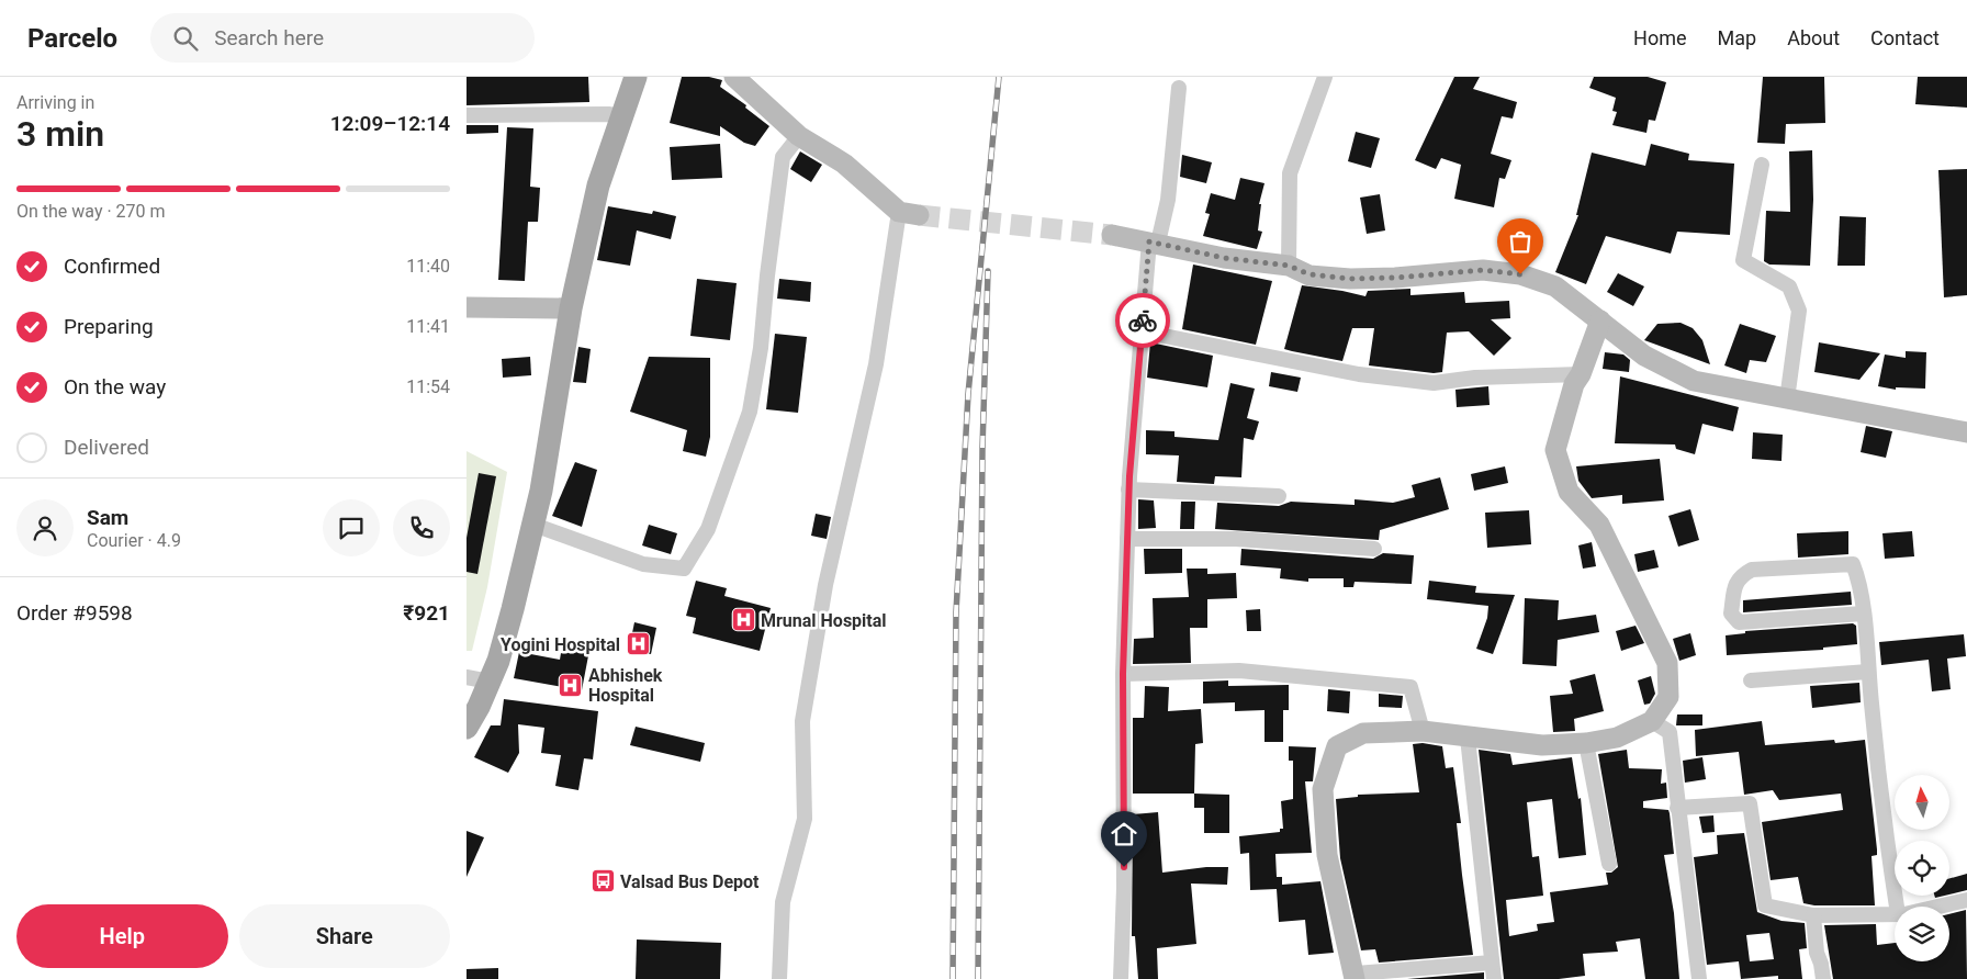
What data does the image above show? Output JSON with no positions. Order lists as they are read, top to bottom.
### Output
{
  "places": {
    "hospital": ["Mrunal Hospital", "Yogini Hospital", "Abhishek Hospital"],
    "bus stop": ["Valsad Bus Depot"]
  },
  "north": "top",
  "page": {
    "header": "Parcelo",
    "search": "Search here",
    "nav": [
      "Home",
      "Map",
      "About",
      "Contact"
    ],
    "heading": ["3 min", "Arriving in", "12:09–12:14"],
    "panel": [
      "Sam",
      "Courier · 4.9",
      "Order #9598",
      "₹921"
    ],
    "bar": "On the way · 270 m",
    "list": [
      ["Confirmed", "11:40"],
      ["Preparing", "11:41"],
      ["On the way", "11:54"],
      "Delivered"
    ],
    "buttons": ["Help", "Share"]
  }
}
